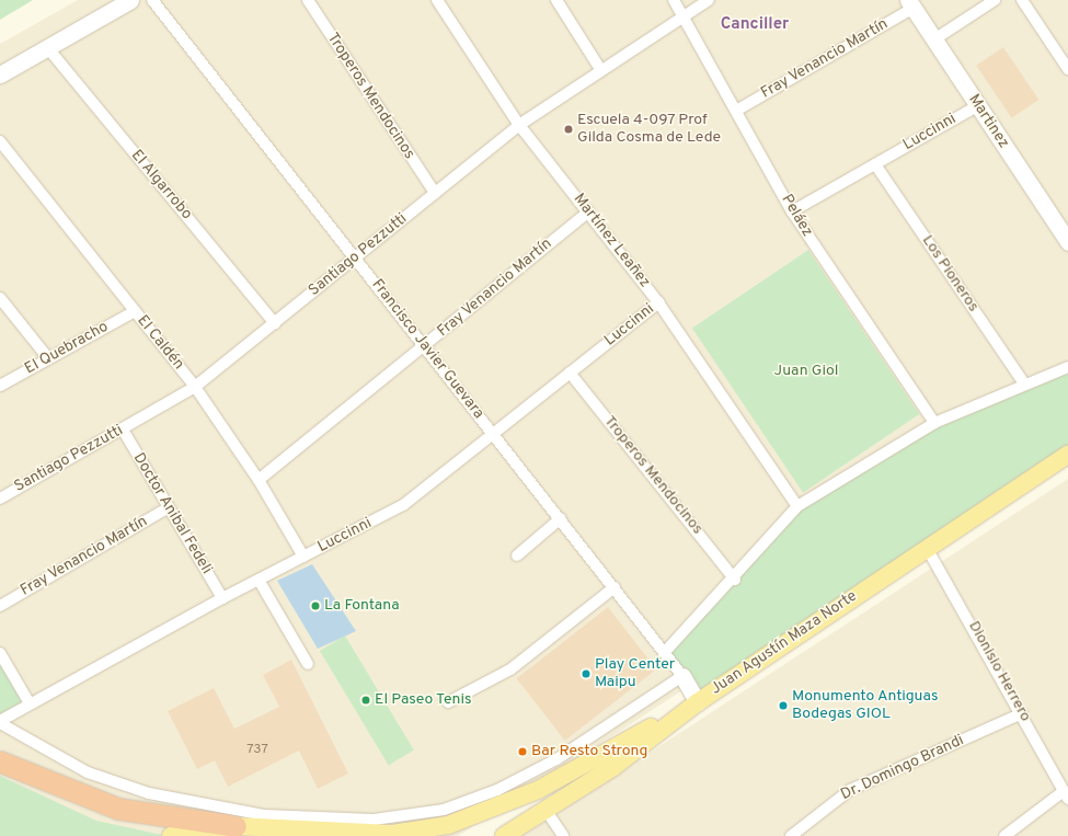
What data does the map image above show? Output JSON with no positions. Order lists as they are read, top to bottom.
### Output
{
  "streets": {
    "main road": ["Juan Agustín Maza Norte"],
    "street": [
      "Fray Venancio Martín",
      "Troperos Mendocinos",
      "Martinez",
      "Luccinni",
      "El Algarrobo",
      "Peláez",
      "Martínez Leañez",
      "Santiago Pezzutti",
      "Los Pioneros",
      "El Caldén",
      "El Quebracho",
      "Francisco Javier Guevara",
      "Doctor Anibal Fedeli",
      "Dionisio Herrero",
      "Dr. Domingo Brandi"
    ]
  },
  "crossings": [
    ["Fray Venancio Martín", "Martinez"],
    ["Fray Venancio Martín", "Peláez"],
    ["Fray Venancio Martín", "Martínez Leañez"],
    ["Fray Venancio Martín", "El Caldén"],
    ["Fray Venancio Martín", "Francisco Javier Guevara"],
    ["Fray Venancio Martín", "Doctor Anibal Fedeli"],
    ["Troperos Mendocinos", "Luccinni"],
    ["Troperos Mendocinos", "Santiago Pezzutti"],
    ["Martinez", "Luccinni"],
    ["Luccinni", "Peláez"],
    ["Luccinni", "Martínez Leañez"],
    ["Luccinni", "Los Pioneros"],
    ["Luccinni", "El Caldén"],
    ["Luccinni", "Francisco Javier Guevara"],
    ["Luccinni", "Doctor Anibal Fedeli"],
    ["El Algarrobo", "Santiago Pezzutti"],
    ["Peláez", "Santiago Pezzutti"],
    ["Martínez Leañez", "Santiago Pezzutti"],
    ["Santiago Pezzutti", "El Caldén"],
    ["Santiago Pezzutti", "Francisco Javier Guevara"],
    ["Santiago Pezzutti", "Doctor Anibal Fedeli"],
    ["El Caldén", "El Quebracho"],
    ["Francisco Javier Guevara", "Juan Agustín Maza Norte"],
    ["Juan Agustín Maza Norte", "Dionisio Herrero"],
    ["Dionisio Herrero", "Dr. Domingo Brandi"]
  ],
  "districts": ["Canciller"],
  "parks": ["Juan Giol"],
  "places": [
    "Escuela 4-097 Prof Gilda Cosma de Lede",
    "La Fontana",
    "Play Center Maipu",
    "El Paseo Tenis",
    "Monumento Antiguas Bodegas GIOL",
    "Bar Resto Strong"
  ],
  "house_numbers": ["737"]
}
